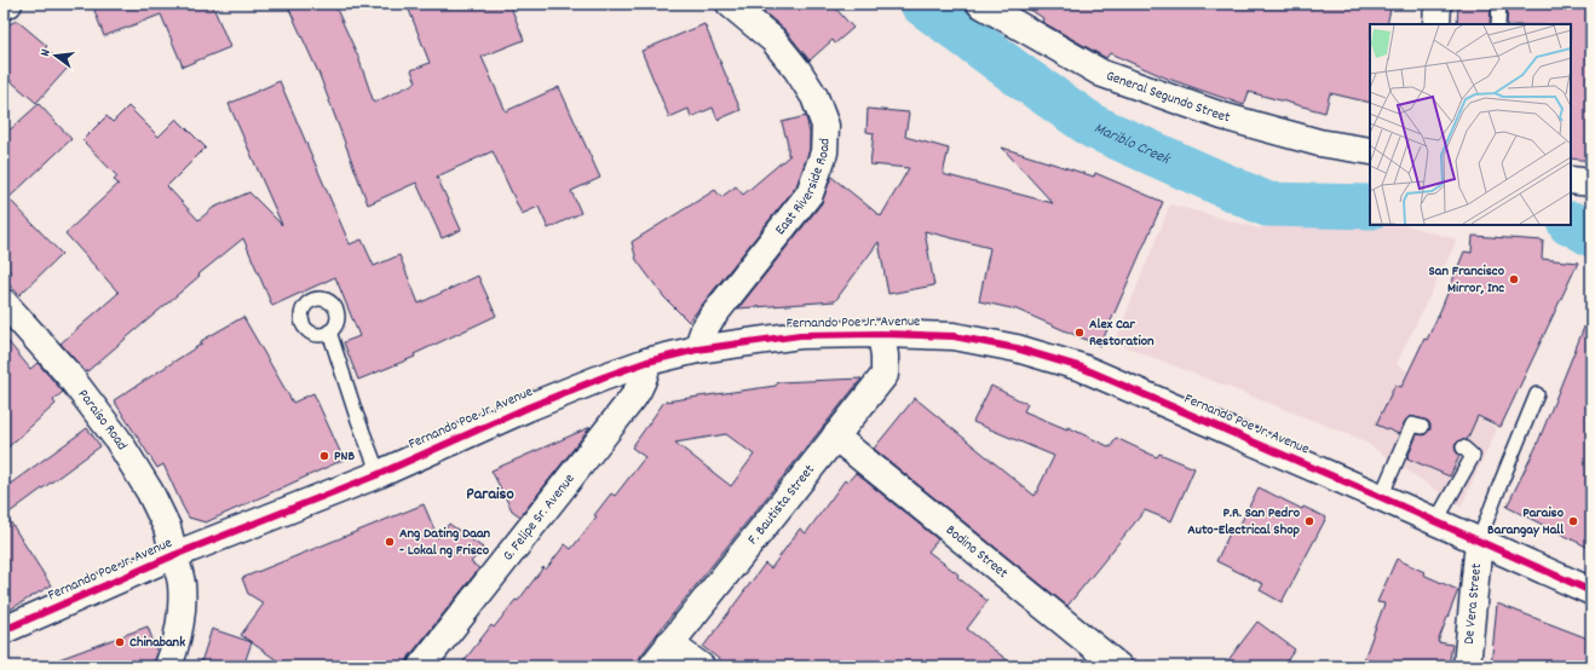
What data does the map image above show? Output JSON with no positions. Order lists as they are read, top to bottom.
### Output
{
  "streets": {
    "street": [
      "General Segundo Street",
      "East Riverside Road",
      "Fernando Poe Jr. Avenue",
      "Paraiso Road",
      "F. Bautista Street",
      "G. Felipe Sr. Avenue",
      "Bodino Street",
      "De Vera Street"
    ]
  },
  "crossings": [
    ["East Riverside Road", "Fernando Poe Jr. Avenue"],
    ["Fernando Poe Jr. Avenue", "Paraiso Road"],
    ["Fernando Poe Jr. Avenue", "F. Bautista Street"],
    ["Fernando Poe Jr. Avenue", "G. Felipe Sr. Avenue"],
    ["Fernando Poe Jr. Avenue", "De Vera Street"],
    ["F. Bautista Street", "Bodino Street"]
  ],
  "districts": ["Paraiso"],
  "water": ["Mariblo Creek"],
  "places": [
    "San Francisco Mirror, Inc",
    "Alex Car Restoration",
    "PNB",
    "P.R. San Pedro Auto-Electrical Shop",
    "Paraiso Barangay Hall",
    "Ang Dating Daan - Lokal ng Frisco",
    "Chinabank"
  ],
  "north": "left"
}
